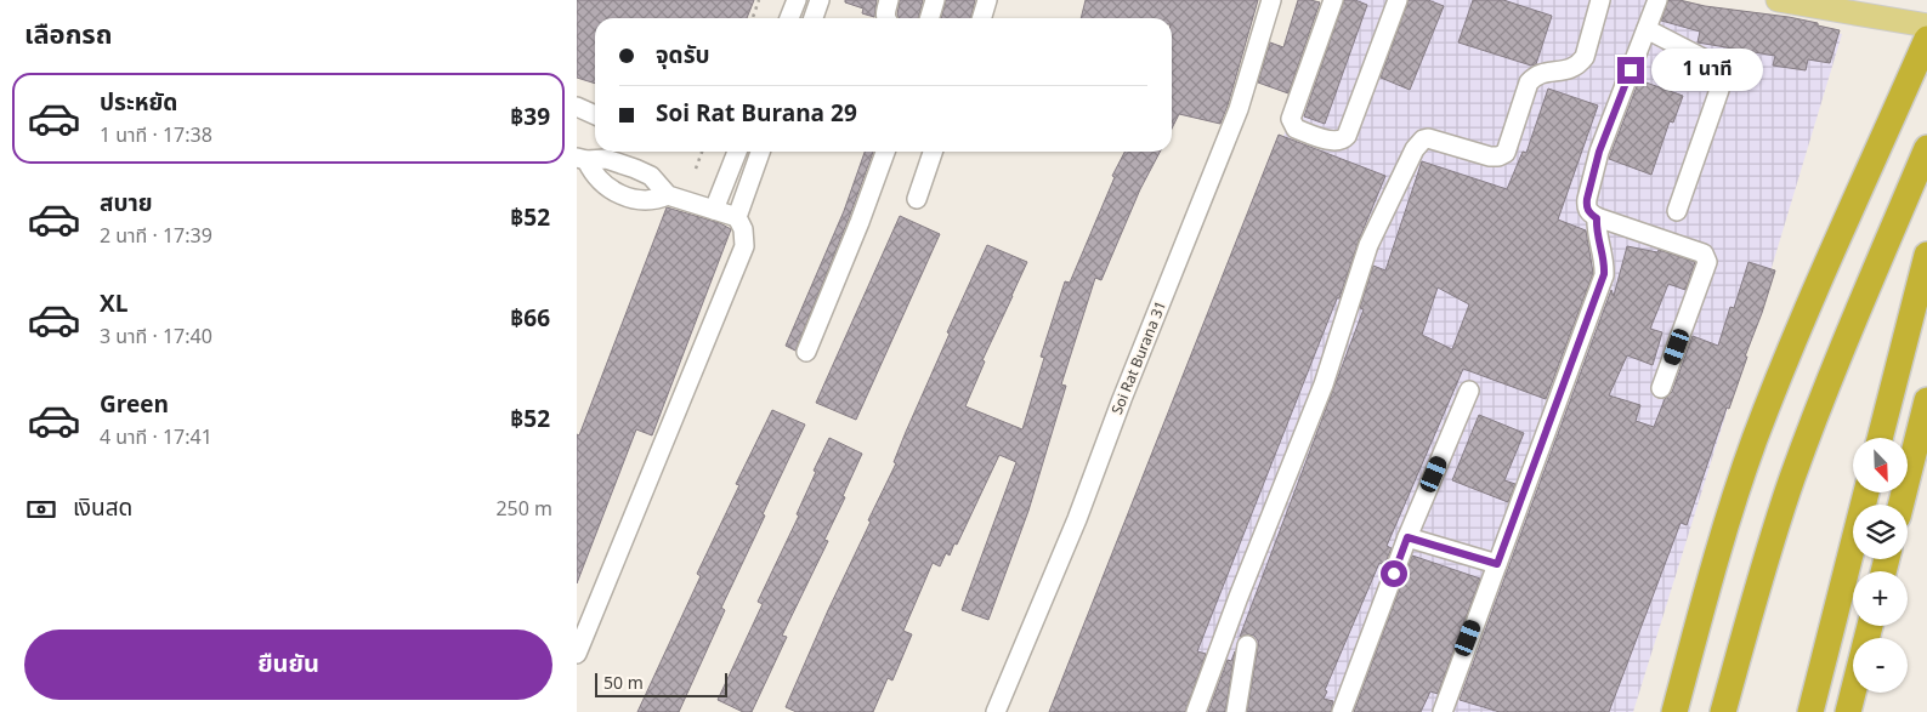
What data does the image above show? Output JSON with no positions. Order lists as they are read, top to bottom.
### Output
{
  "streets": {
    "street": ["Soi Rat Burana 31"]
  },
  "scale_bar": "50 m",
  "north": "bottom right",
  "page": {
    "heading": "เลือกรถ",
    "banner": ["จุดรับ", "Soi Rat Burana 29"],
    "bubble": "1 นาที",
    "list": [
      {
        "name": "ประหยัด",
        "note": "1 นาที · 17:38",
        "value": "฿39"
      },
      {
        "name": "สบาย",
        "note": "2 นาที · 17:39",
        "value": "฿52"
      },
      {
        "name": "XL",
        "note": "3 นาที · 17:40",
        "value": "฿66"
      },
      {
        "name": "Green",
        "note": "4 นาที · 17:41",
        "value": "฿52"
      }
    ],
    "map_buttons": ["+", "−"],
    "pay": ["เงินสด", "250 m"],
    "buttons": "ยืนยัน",
    "scale": "50 m"
  }
}
